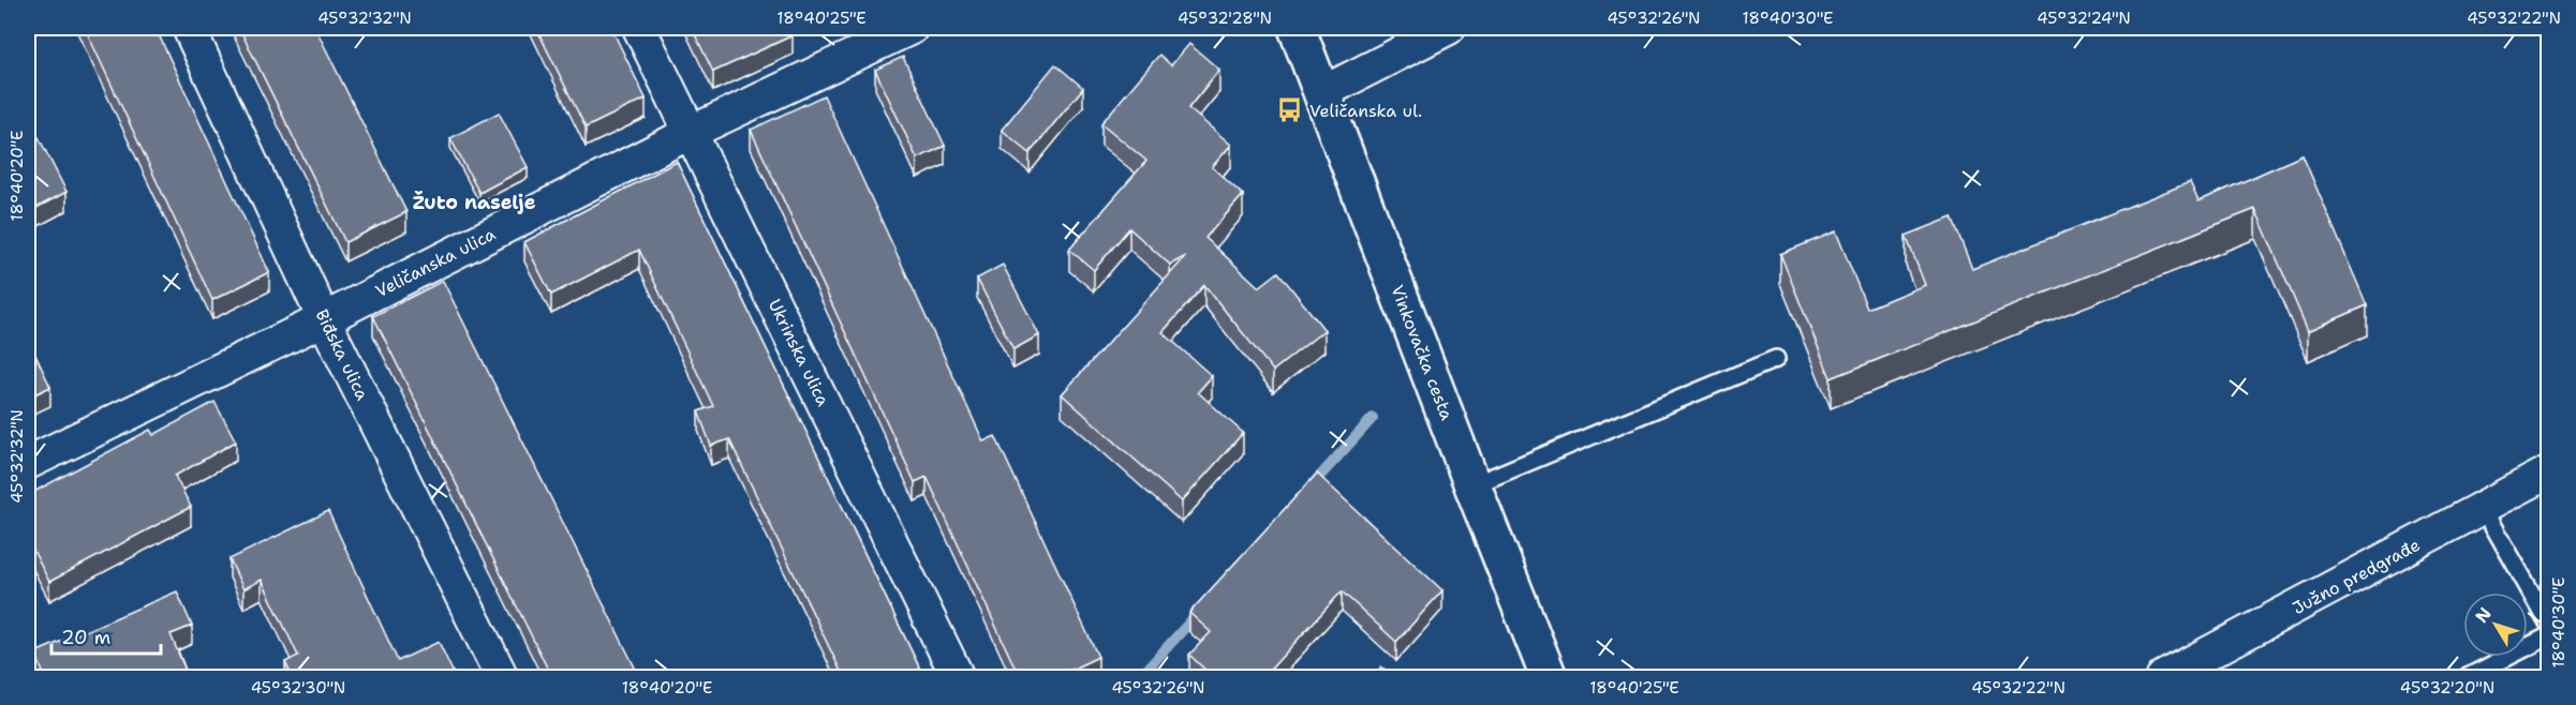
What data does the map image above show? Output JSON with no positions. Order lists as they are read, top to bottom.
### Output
{
  "streets": {
    "main road": ["Vinkovačka cesta"],
    "street": [
      "Veličanska ulica",
      "Ukrinska ulica",
      "Biđska ulica",
      "Južno predgrađe"
    ]
  },
  "crossings": [
    ["Veličanska ulica", "Ukrinska ulica"],
    ["Veličanska ulica", "Biđska ulica"]
  ],
  "districts": ["Žuto naselje"],
  "places": {
    "bus stop": ["Veličanska ul."]
  },
  "scale_bar": "20 m",
  "north": "top left",
  "coordinates": [
    "45°32'32\"N",
    "18°40'25\"E",
    "45°32'28\"N",
    "45°32'26\"N",
    "18°40'30\"E",
    "45°32'24\"N",
    "45°32'22\"N",
    "18°40'20\"E",
    "45°32'30\"N",
    "45°32'20\"N"
  ]
}
